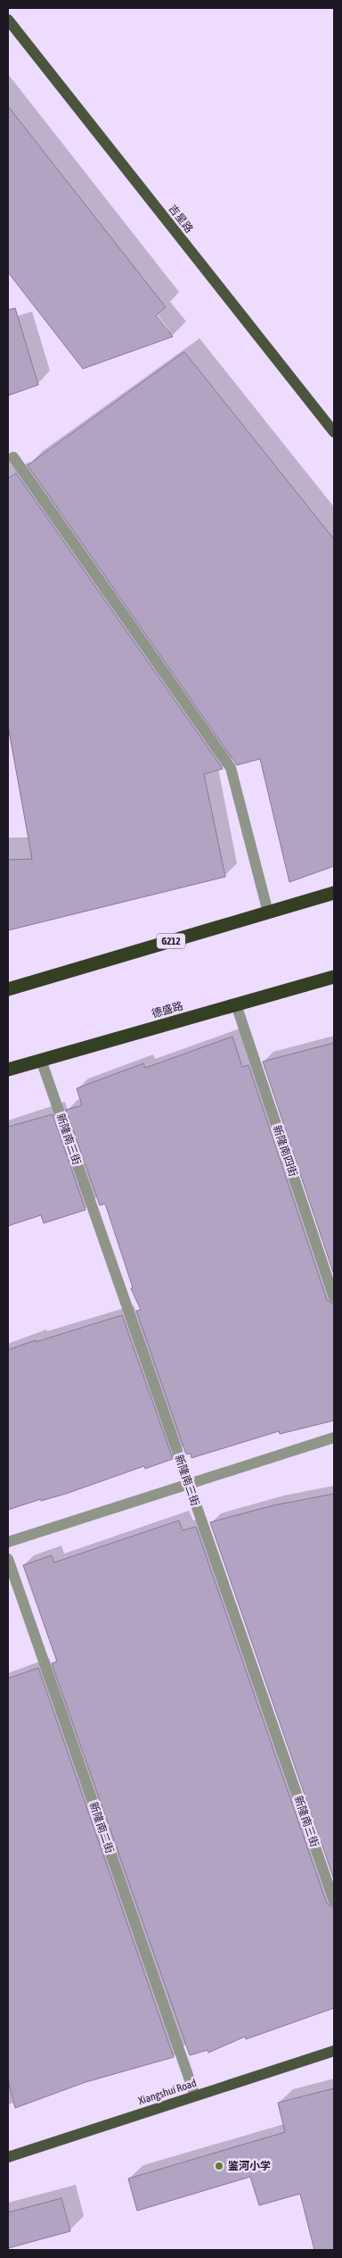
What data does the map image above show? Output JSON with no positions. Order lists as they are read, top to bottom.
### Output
{
  "streets": {
    "highway": ["G212", "德盛路"],
    "main road": ["吉星路", "Xiangshui Road"],
    "street": ["新隆南三街", "新隆南四街", "新隆南二街"]
  },
  "crossings": [
    ["德盛路", "新隆南三街"],
    ["德盛路", "新隆南四街"],
    ["新隆南二街", "Xiangshui Road"]
  ],
  "places": ["鉴河小学"]
}
